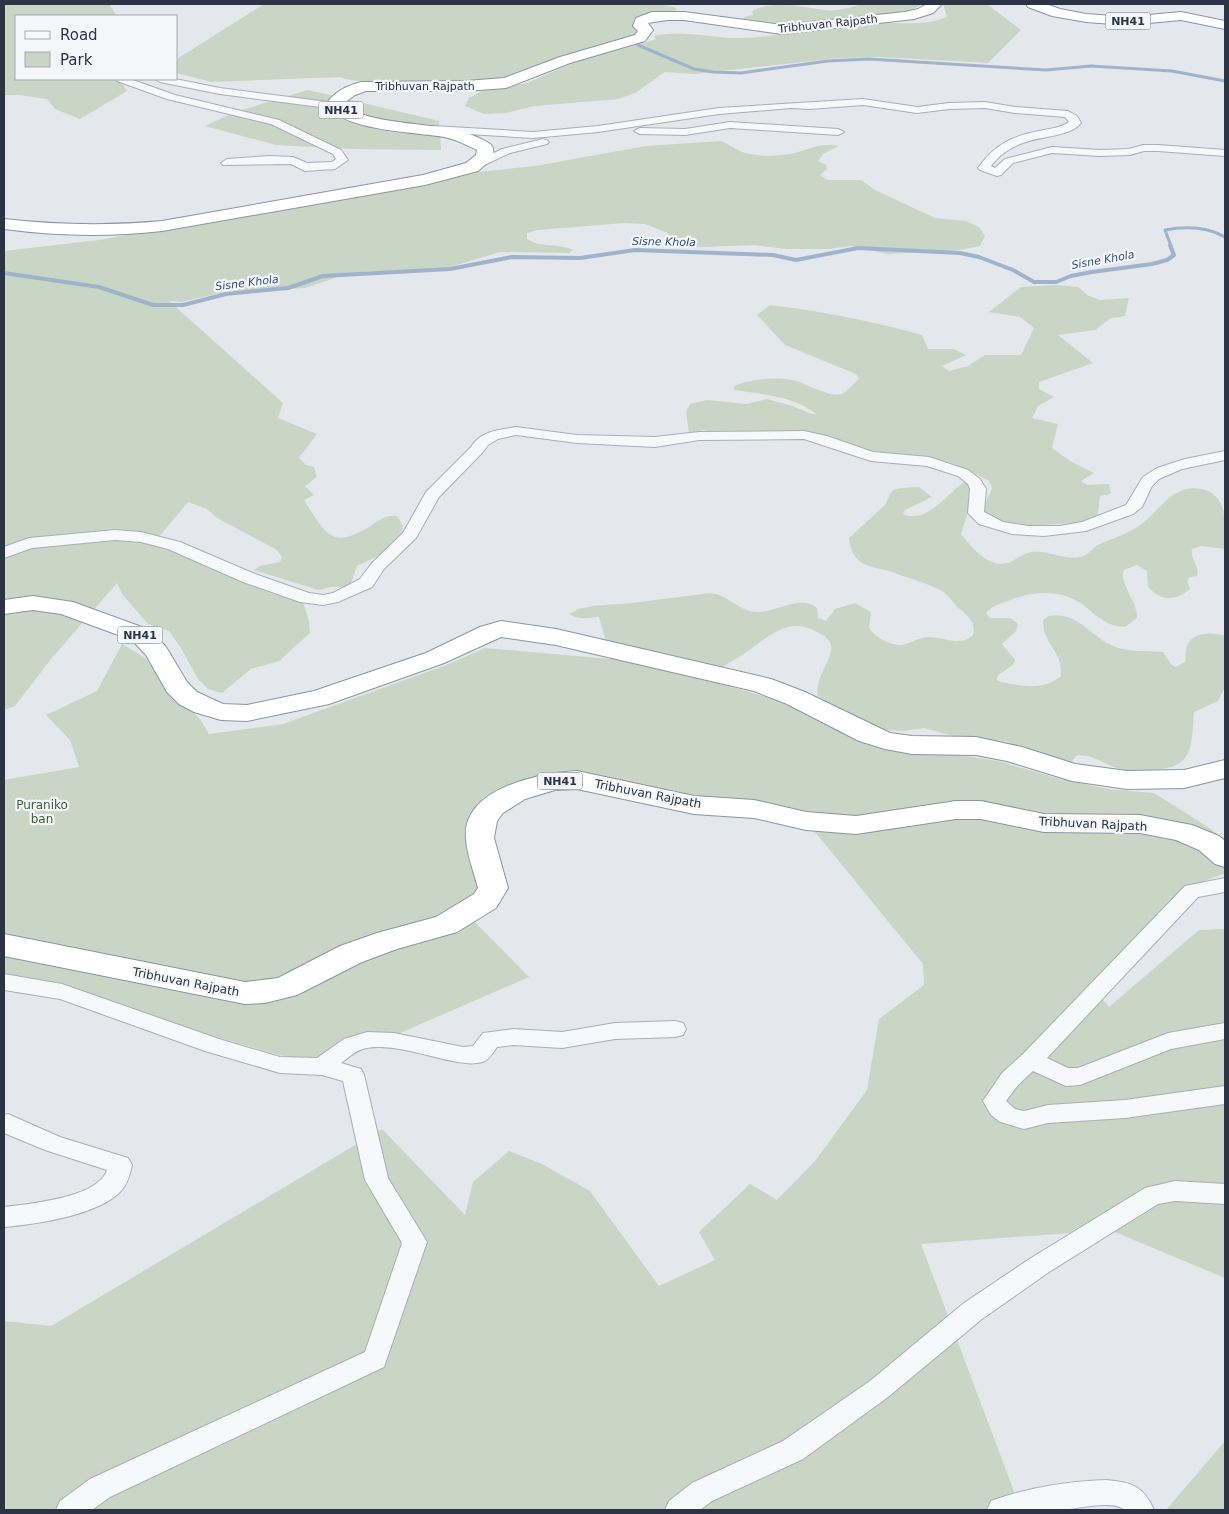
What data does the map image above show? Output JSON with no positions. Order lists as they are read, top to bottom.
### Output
{
  "streets": {
    "highway": ["NH41", "Tribhuvan Rajpath"]
  },
  "crossings": [
    ["NH41", "Tribhuvan Rajpath"]
  ],
  "water": ["Sisne Khola"],
  "parks": ["Puraniko ban"],
  "legend": ["Road", "Park"]
}
